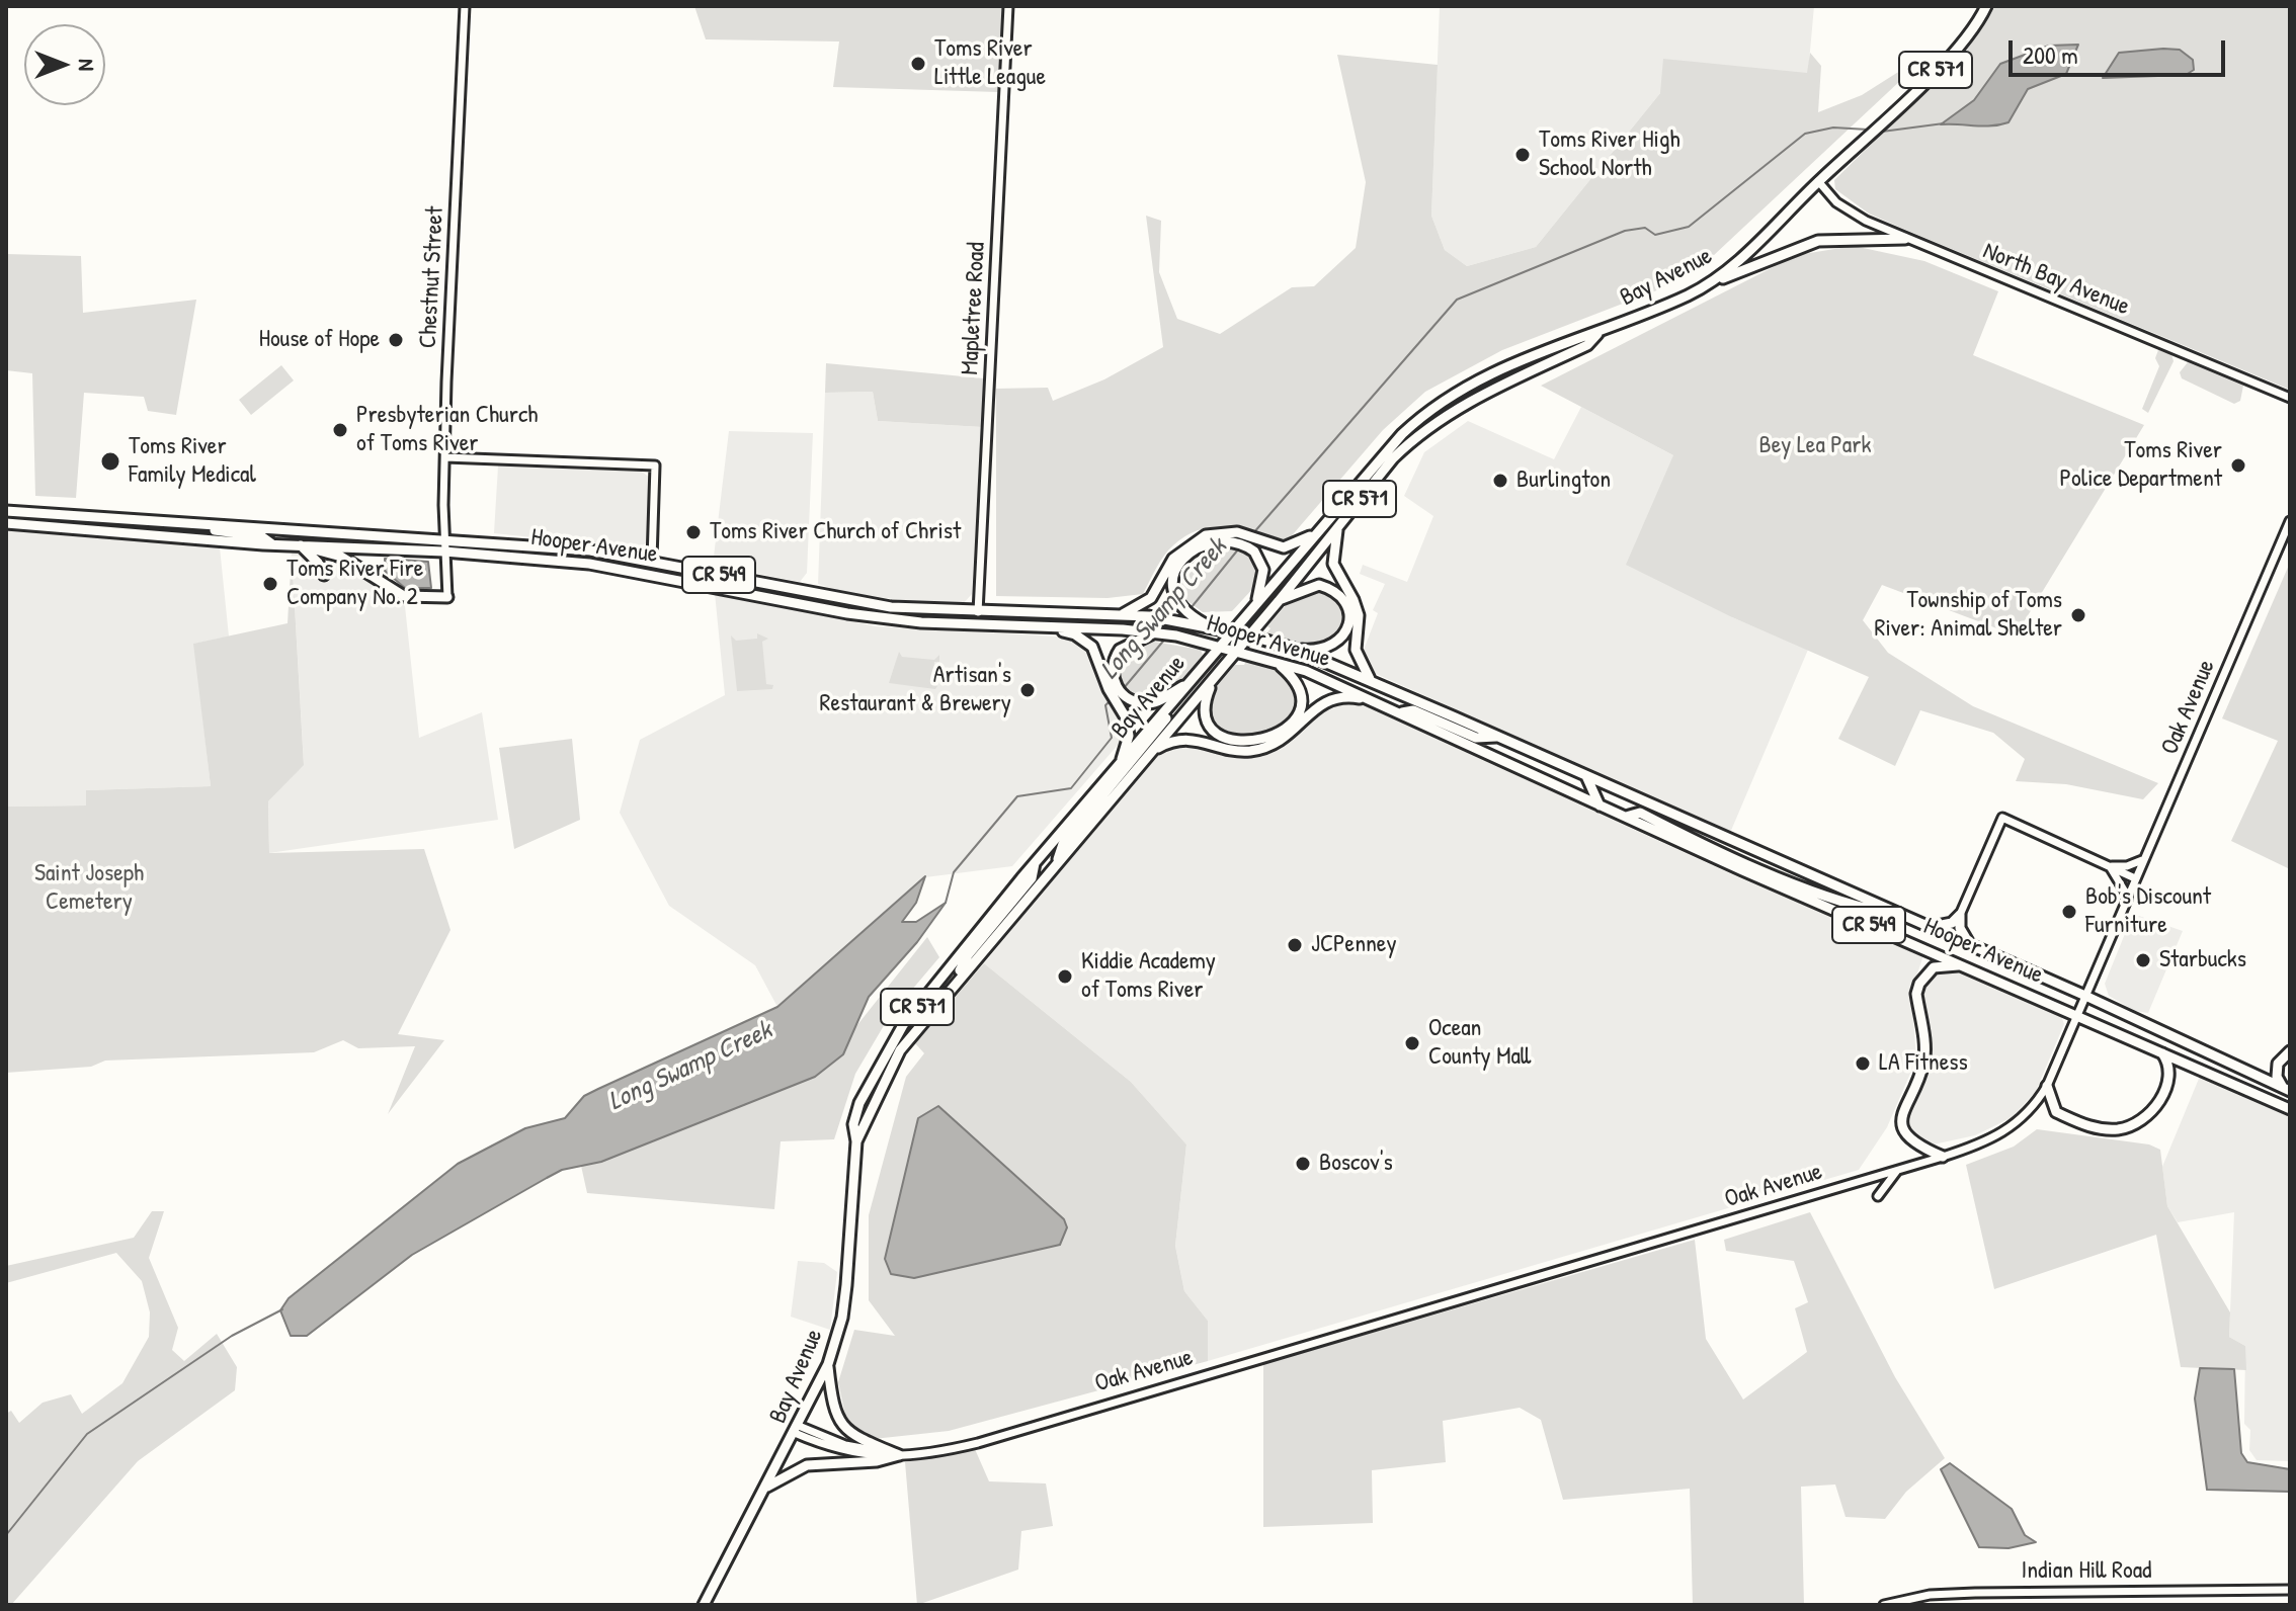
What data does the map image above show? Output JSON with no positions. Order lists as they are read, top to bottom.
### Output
{
  "streets": {
    "main road": [
      "CR 571",
      "Bay Avenue",
      "Hooper Avenue",
      "CR 549"
    ],
    "street": [
      "Chestnut Street",
      "North Bay Avenue",
      "Mapletree Road",
      "Oak Avenue",
      "Indian Hill Road"
    ]
  },
  "crossings": [
    ["CR 571", "Bay Avenue"],
    ["CR 571", "North Bay Avenue"],
    ["Chestnut Street", "Hooper Avenue"],
    ["Bay Avenue", "North Bay Avenue"],
    ["Bay Avenue", "Hooper Avenue"],
    ["Bay Avenue", "Oak Avenue"],
    ["Mapletree Road", "Hooper Avenue"],
    ["Hooper Avenue", "Oak Avenue"]
  ],
  "water": ["Long Swamp Creek"],
  "parks": ["Bey Lea Park", "Saint Joseph Cemetery"],
  "places": [
    "Toms River Little League",
    "Toms River High School North",
    "House of Hope",
    "Presbyterian Church of Toms River",
    "Toms River Family Medical",
    "Toms River Police Department",
    "Burlington",
    "Toms River Church of Christ",
    "Toms River Fire Company No. 2",
    "Township of Toms River: Animal Shelter",
    "Artisan's Restaurant & Brewery",
    "Bob's Discount Furniture",
    "JCPenney",
    "Starbucks",
    "Kiddie Academy of Toms River",
    "Ocean County Mall",
    "LA Fitness",
    "Boscov's"
  ],
  "scale_bar": "200 m",
  "north": "right"
}
